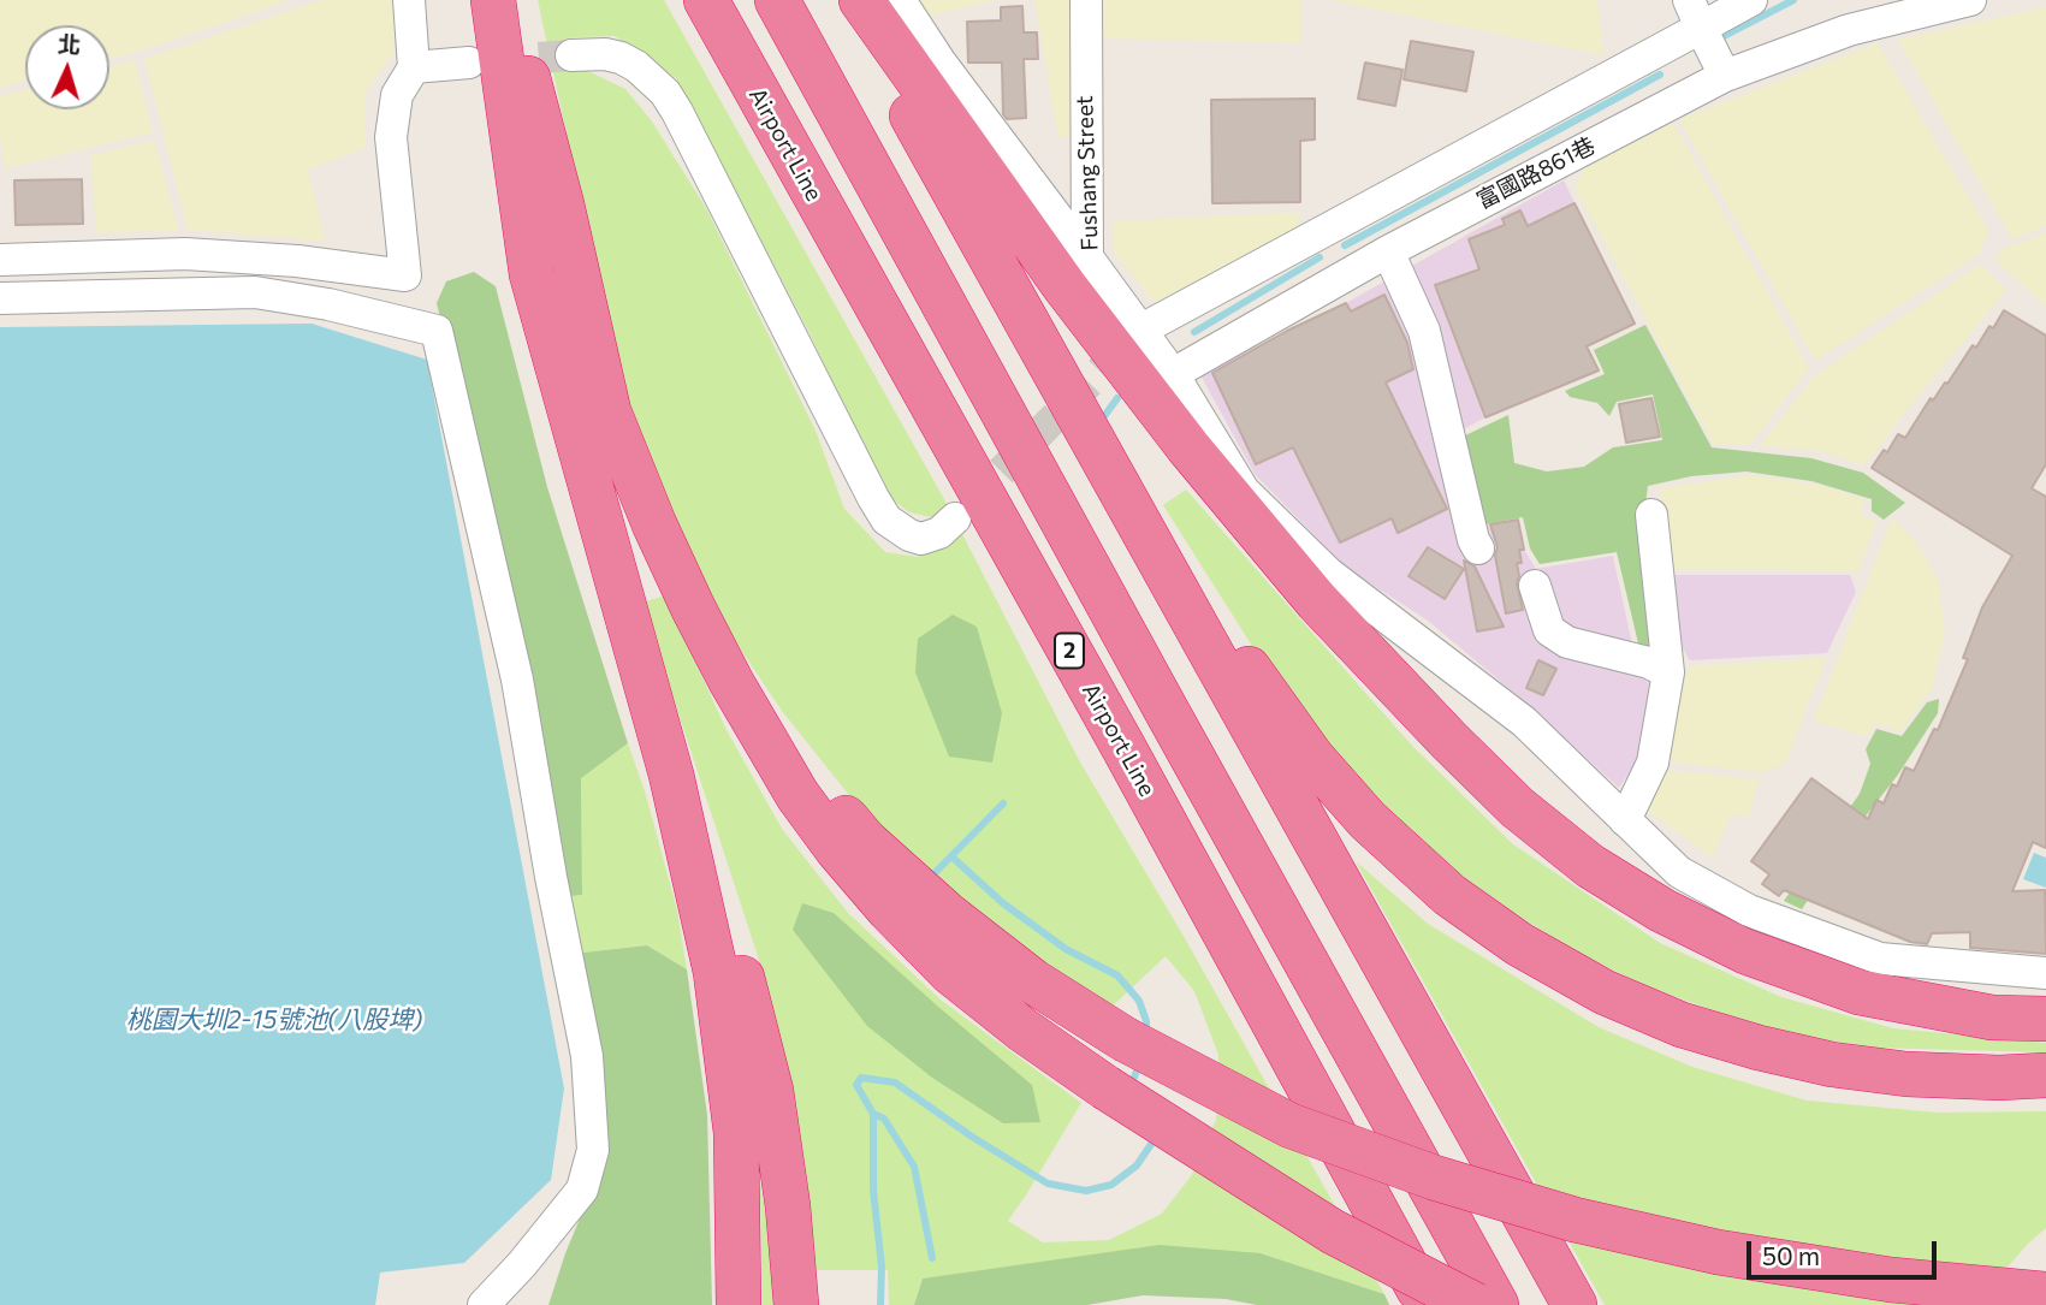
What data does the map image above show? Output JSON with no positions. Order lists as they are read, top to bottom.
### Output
{
  "streets": {
    "highway": ["Airport Line", "2"],
    "street": ["Fushang Street", "富國路861巷"]
  },
  "water": ["桃園大圳2-15號池(八股埤)"],
  "scale_bar": "50 m",
  "north": "top"
}
